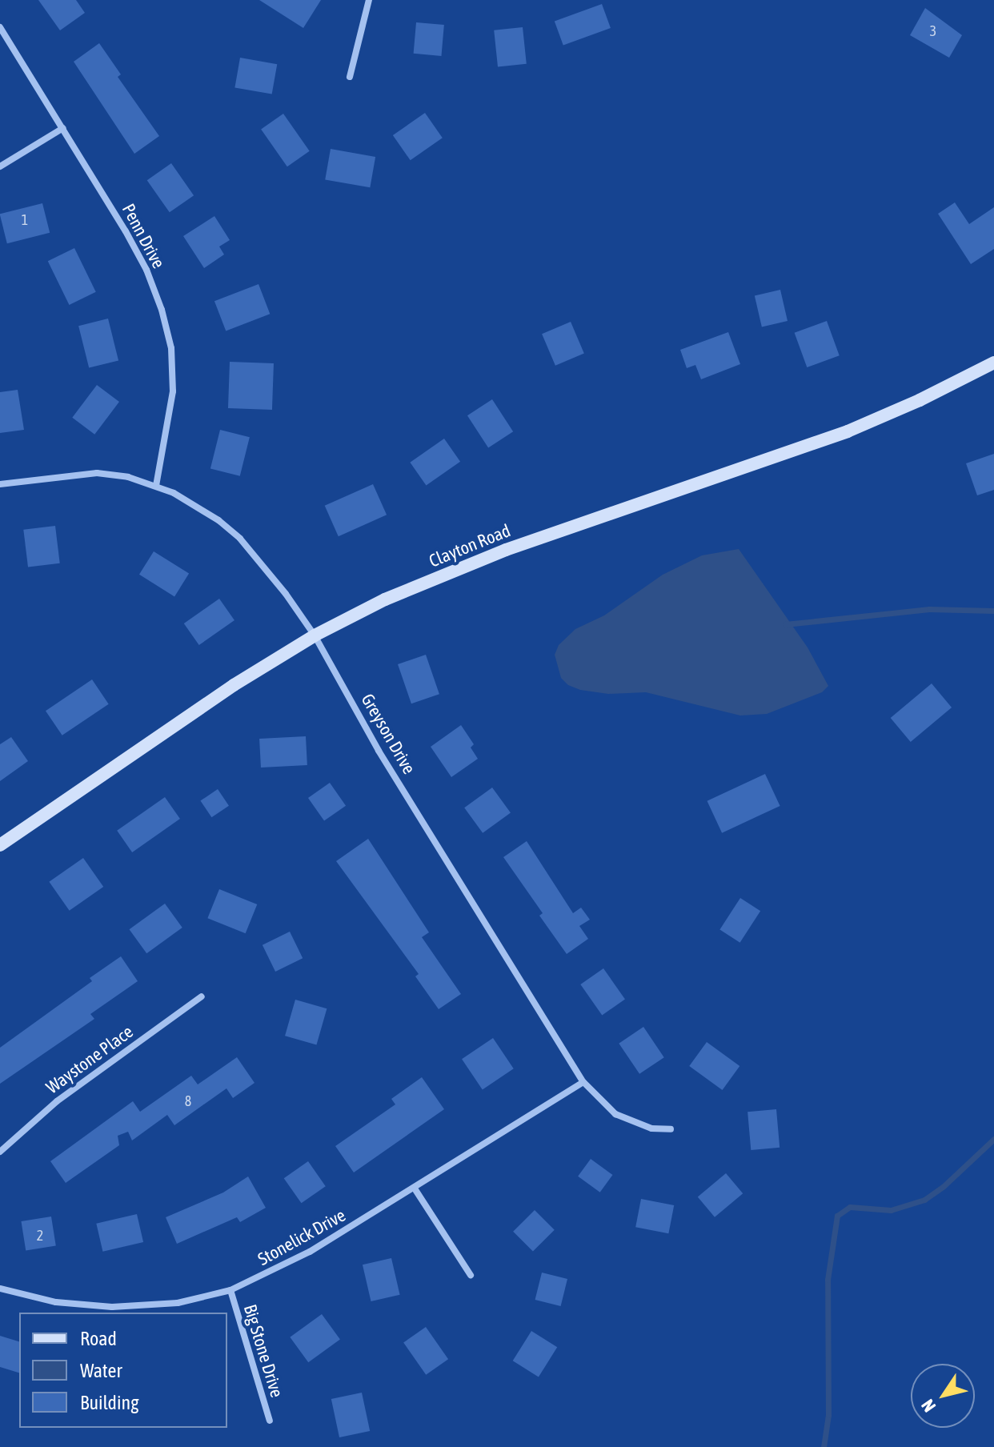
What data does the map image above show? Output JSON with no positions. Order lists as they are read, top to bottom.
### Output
{
  "streets": {
    "street": [
      "Penn Drive",
      "Clayton Road",
      "Greyson Drive",
      "Waystone Place",
      "Stonelick Drive",
      "Big Stone Drive"
    ]
  },
  "crossings": [
    ["Penn Drive", "Greyson Drive"],
    ["Clayton Road", "Greyson Drive"],
    ["Greyson Drive", "Stonelick Drive"],
    ["Stonelick Drive", "Big Stone Drive"]
  ],
  "house_numbers": [
    "3",
    "1",
    "8",
    "2"
  ],
  "legend": ["Road", "Water", "Building"],
  "north": "bottom left"
}
